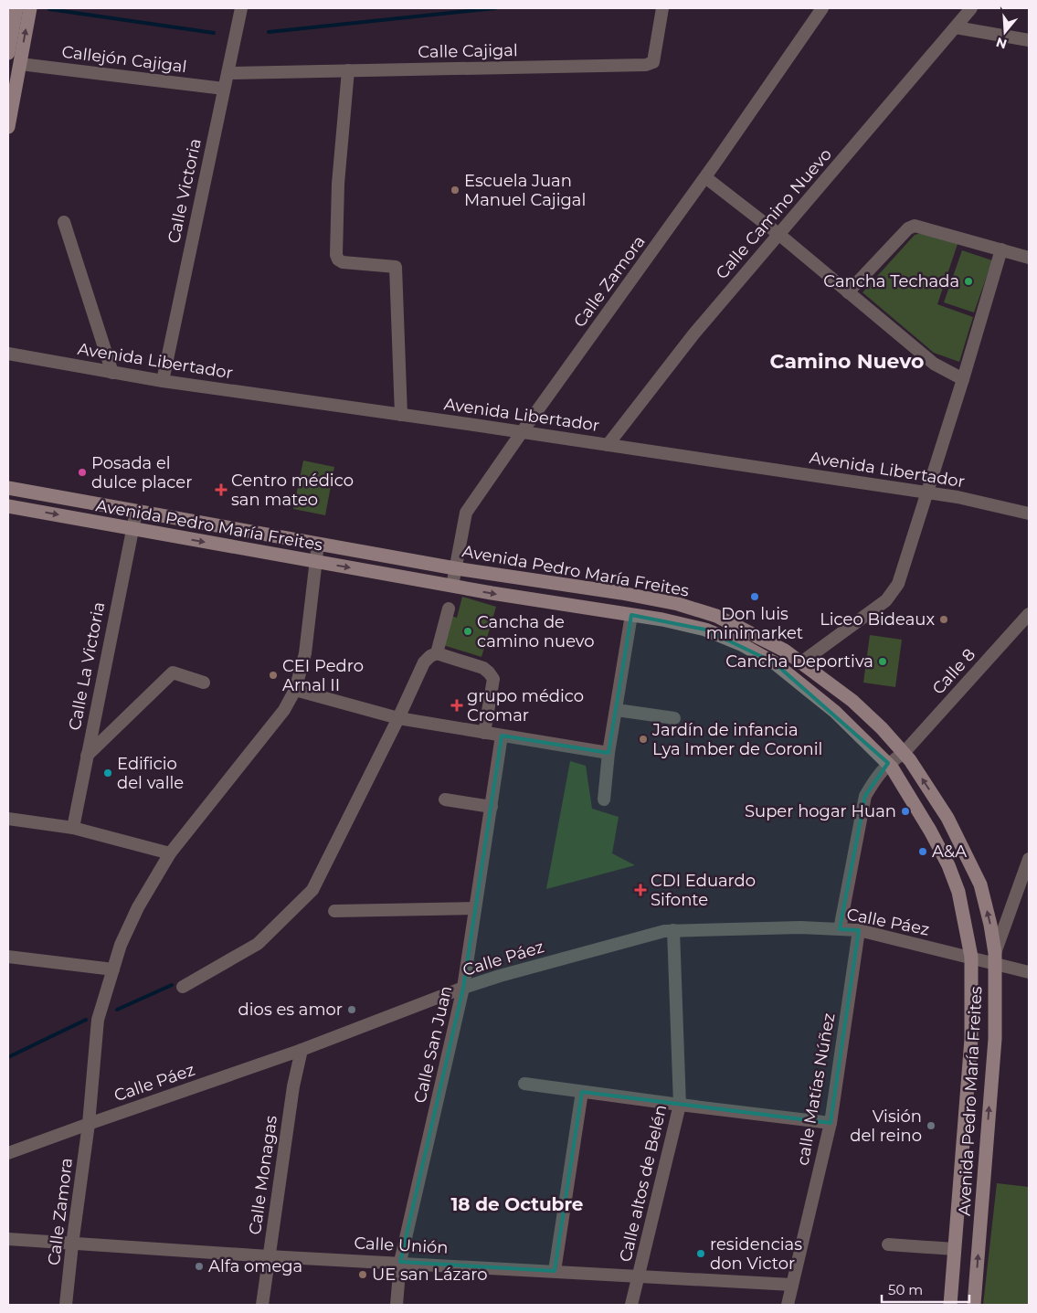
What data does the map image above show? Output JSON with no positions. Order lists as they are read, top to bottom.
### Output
{
  "streets": {
    "street": [
      "Calle Cajigal",
      "Callejón Cajigal",
      "Calle Victoria",
      "Calle Camino Nuevo",
      "Calle Zamora",
      "Avenida Libertador",
      "Avenida Pedro María Freites",
      "Calle La Victoria",
      "Calle 8",
      "Calle Páez",
      "Calle San Juan",
      "calle Matías Núñez",
      "Calle Monagas",
      "Calle altos de Belén",
      "Calle Unión"
    ]
  },
  "crossings": [
    ["Calle Cajigal", "Calle Victoria"],
    ["Callejón Cajigal", "Calle Victoria"],
    ["Calle Victoria", "Avenida Libertador"],
    ["Calle Camino Nuevo", "Avenida Libertador"],
    ["Calle Zamora", "Avenida Libertador"],
    ["Calle Zamora", "Avenida Pedro María Freites"],
    ["Calle Zamora", "Calle Páez"],
    ["Calle Zamora", "Calle Unión"],
    ["Avenida Pedro María Freites", "Calle La Victoria"],
    ["Avenida Pedro María Freites", "Calle 8"],
    ["Avenida Pedro María Freites", "Calle Páez"],
    ["Calle Páez", "Calle San Juan"],
    ["Calle Páez", "calle Matías Núñez"],
    ["Calle Páez", "Calle Monagas"],
    ["Calle Páez", "Calle altos de Belén"],
    ["Calle San Juan", "Calle Unión"],
    ["calle Matías Núñez", "Calle Unión"],
    ["Calle Monagas", "Calle Unión"],
    ["Calle altos de Belén", "Calle Unión"]
  ],
  "districts": ["Camino Nuevo", "18 de Octubre"],
  "places": {
    "other": [
      "Escuela Juan Manuel Cajigal",
      "Cancha Techada",
      "Posada el dulce placer",
      "Don luis minimarket",
      "Liceo Bideaux",
      "Cancha de camino nuevo",
      "Cancha Deportiva",
      "CEI Pedro Arnal II",
      "Jardín de infancia Lya Imber de Coronil",
      "Edificio del valle",
      "Super hogar Huan",
      "A&A",
      "dios es amor",
      "Visión del reino",
      "residencias don Victor",
      "Alfa omega",
      "UE san Lázaro"
    ],
    "health": ["Centro médico san mateo", "grupo médico Cromar", "CDI Eduardo Sifonte"]
  },
  "scale_bar": "50 m",
  "north": "bottom"
}
